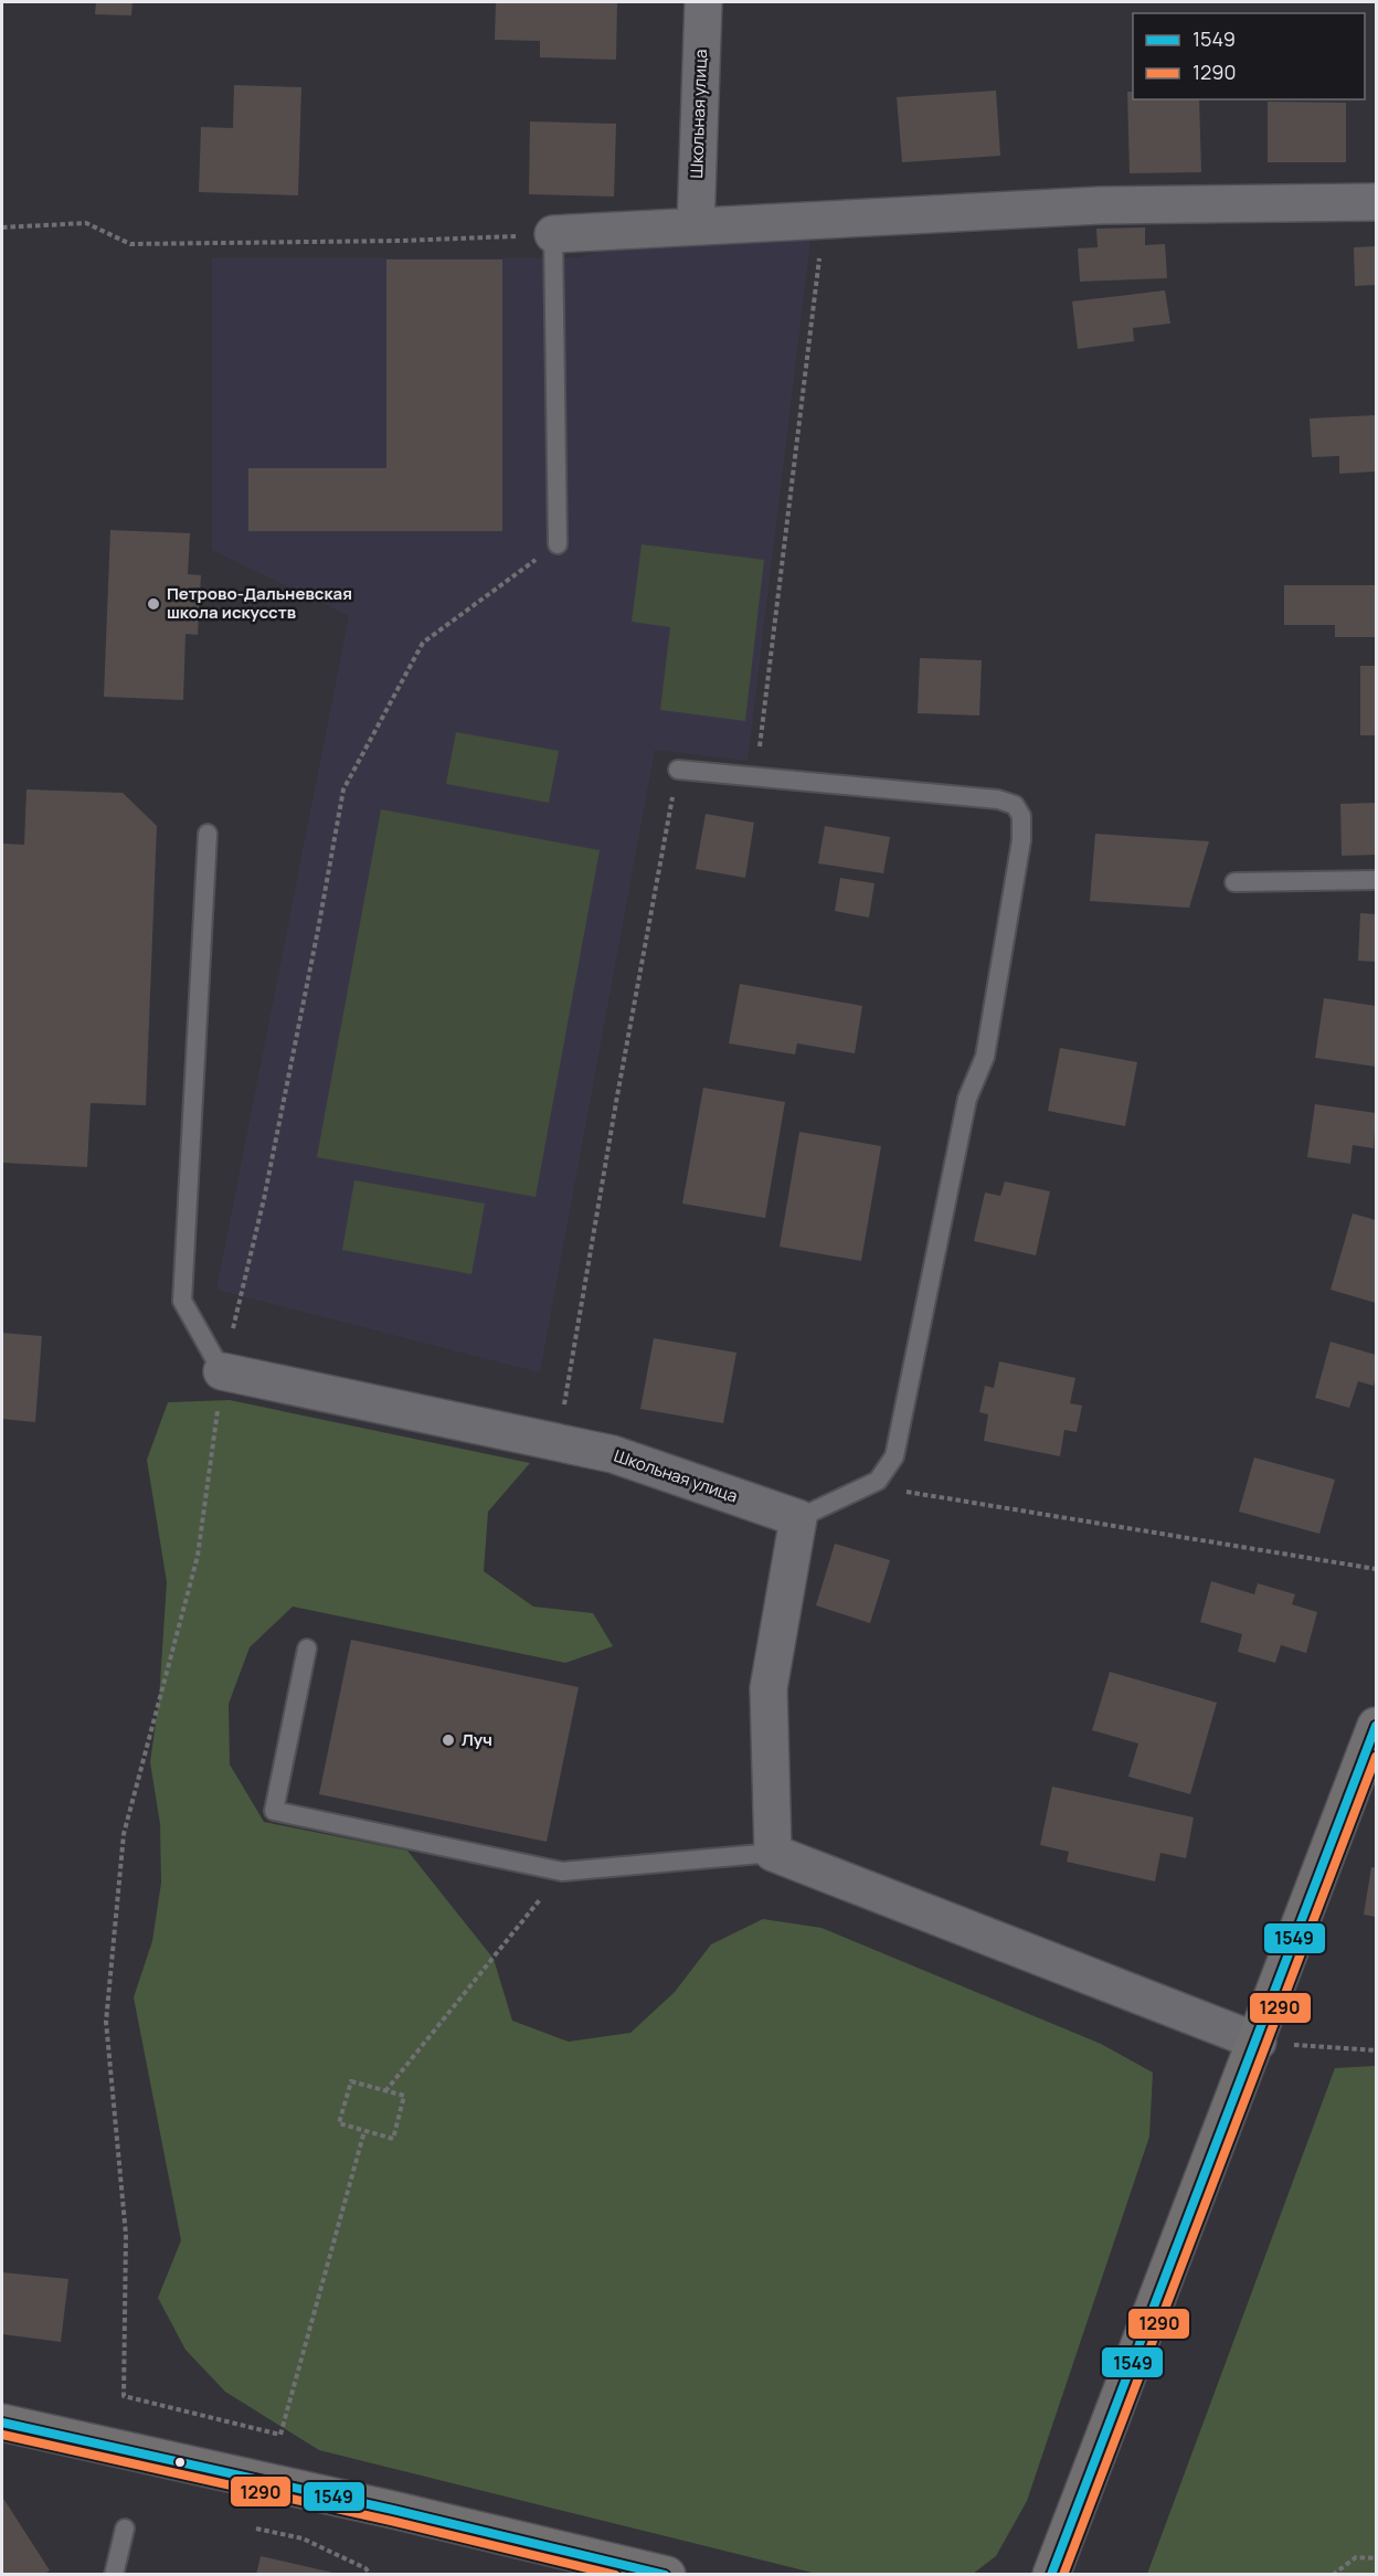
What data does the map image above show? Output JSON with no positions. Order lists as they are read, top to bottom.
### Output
{
  "streets": {
    "street": ["Школьная улица"]
  },
  "places": ["Петрово-Дальневская школа искусств", "Луч"],
  "lines": ["transit line 1549", "transit line 1290"],
  "legend": ["1549", "1290"]
}
